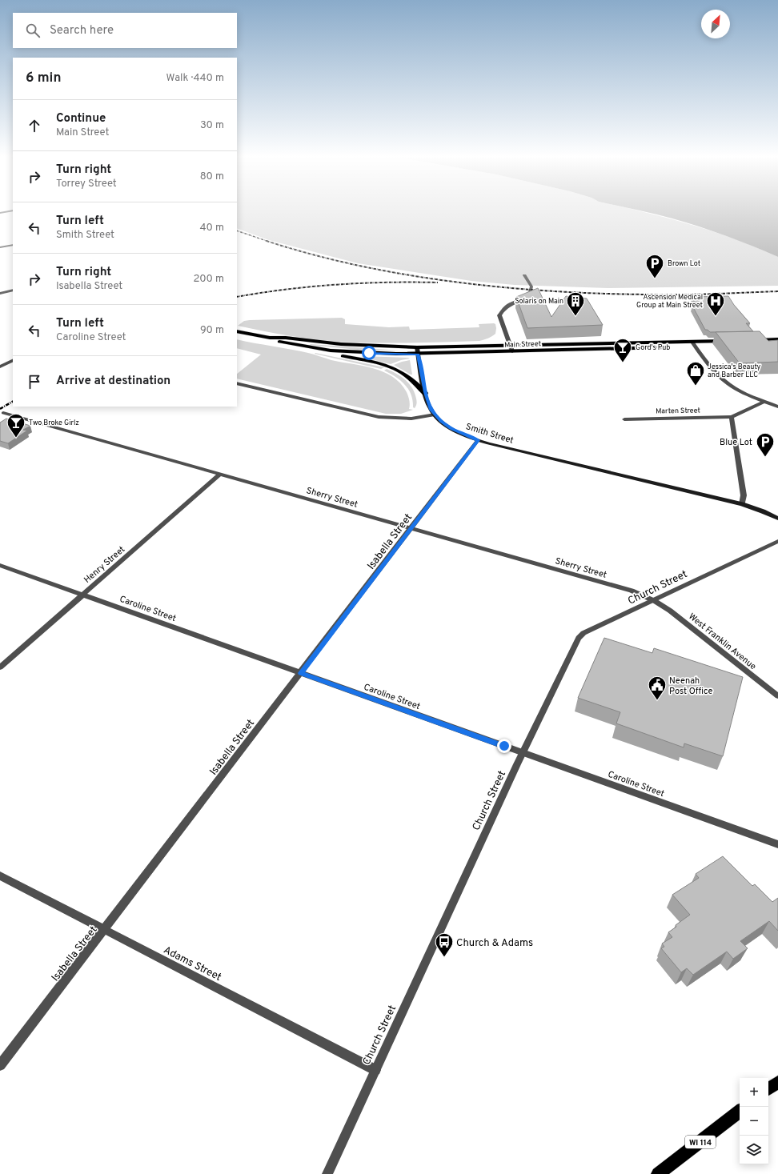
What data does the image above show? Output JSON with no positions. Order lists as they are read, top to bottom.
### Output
{
  "streets": {
    "main road": ["Main Street", "Smith Street", "WI 114"],
    "street": [
      "Marten Street",
      "Sherry Street",
      "Isabella Street",
      "Henry Street",
      "Church Street",
      "Caroline Street",
      "West Franklin Avenue",
      "Adams Street"
    ]
  },
  "crossings": [
    ["Smith Street", "Isabella Street"],
    ["Sherry Street", "Isabella Street"],
    ["Sherry Street", "Henry Street"],
    ["Sherry Street", "Church Street"],
    ["Sherry Street", "West Franklin Avenue"],
    ["Isabella Street", "Caroline Street"],
    ["Isabella Street", "Adams Street"],
    ["Henry Street", "Caroline Street"],
    ["Church Street", "Caroline Street"],
    ["Church Street", "West Franklin Avenue"],
    ["Church Street", "Adams Street"]
  ],
  "places": {
    "parking": ["Brown Lot", "Blue Lot"],
    "building": ["Solaris on Main"],
    "hospital": ["Ascension Medical Group at Main Street"],
    "bar": ["Gord's Pub", "Two Broke Girlz"],
    "shop": ["Jessica's Beauty and Barber LLC"],
    "public building": ["Neenah Post Office"],
    "bus stop": ["Church & Adams"]
  },
  "north": "top right",
  "page": {
    "search": "Search here",
    "heading": ["6 min", "Walk · 440 m"],
    "list": [
      ["Continue", "Main Street", "30 m"],
      ["Turn right", "Torrey Street", "80 m"],
      ["Turn left", "Smith Street", "40 m"],
      ["Turn right", "Isabella Street", "200 m"],
      ["Turn left", "Caroline Street", "90 m"],
      "Arrive at destination"
    ],
    "map_buttons": ["+", "−"]
  }
}
